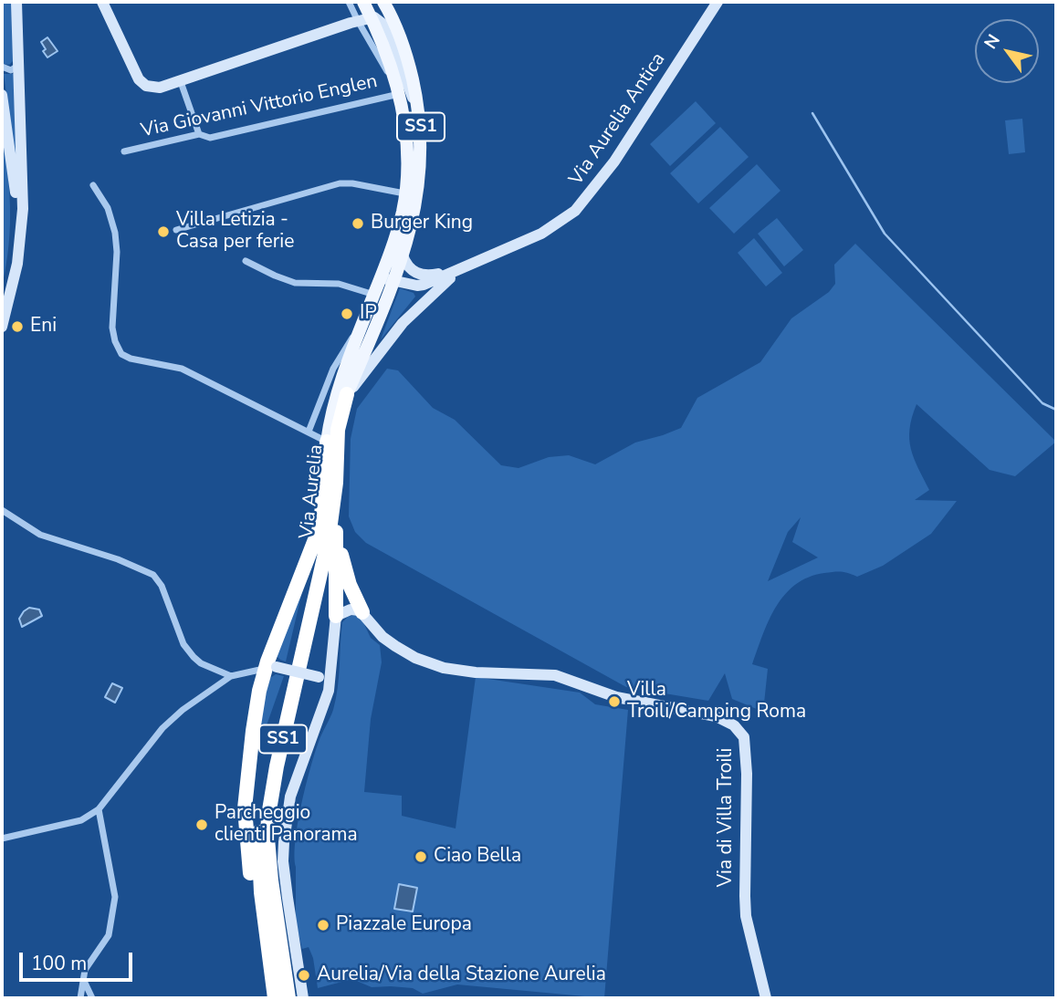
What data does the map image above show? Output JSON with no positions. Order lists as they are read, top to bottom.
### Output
{
  "streets": {
    "highway": ["SS1", "Via Aurelia"],
    "street": ["Via Giovanni Vittorio Englen", "Via Aurelia Antica", "Via di Villa Troili"]
  },
  "crossings": [
    ["Via Giovanni Vittorio Englen", "Via Aurelia"]
  ],
  "places": [
    "Burger King",
    "Villa Letizia - Casa per ferie",
    "IP",
    "Eni",
    "Villa Troili/Camping Roma",
    "Parcheggio clienti Panorama",
    "Ciao Bella",
    "Piazzale Europa",
    "Aurelia/Via della Stazione Aurelia"
  ],
  "scale_bar": "100 m",
  "north": "top left"
}
